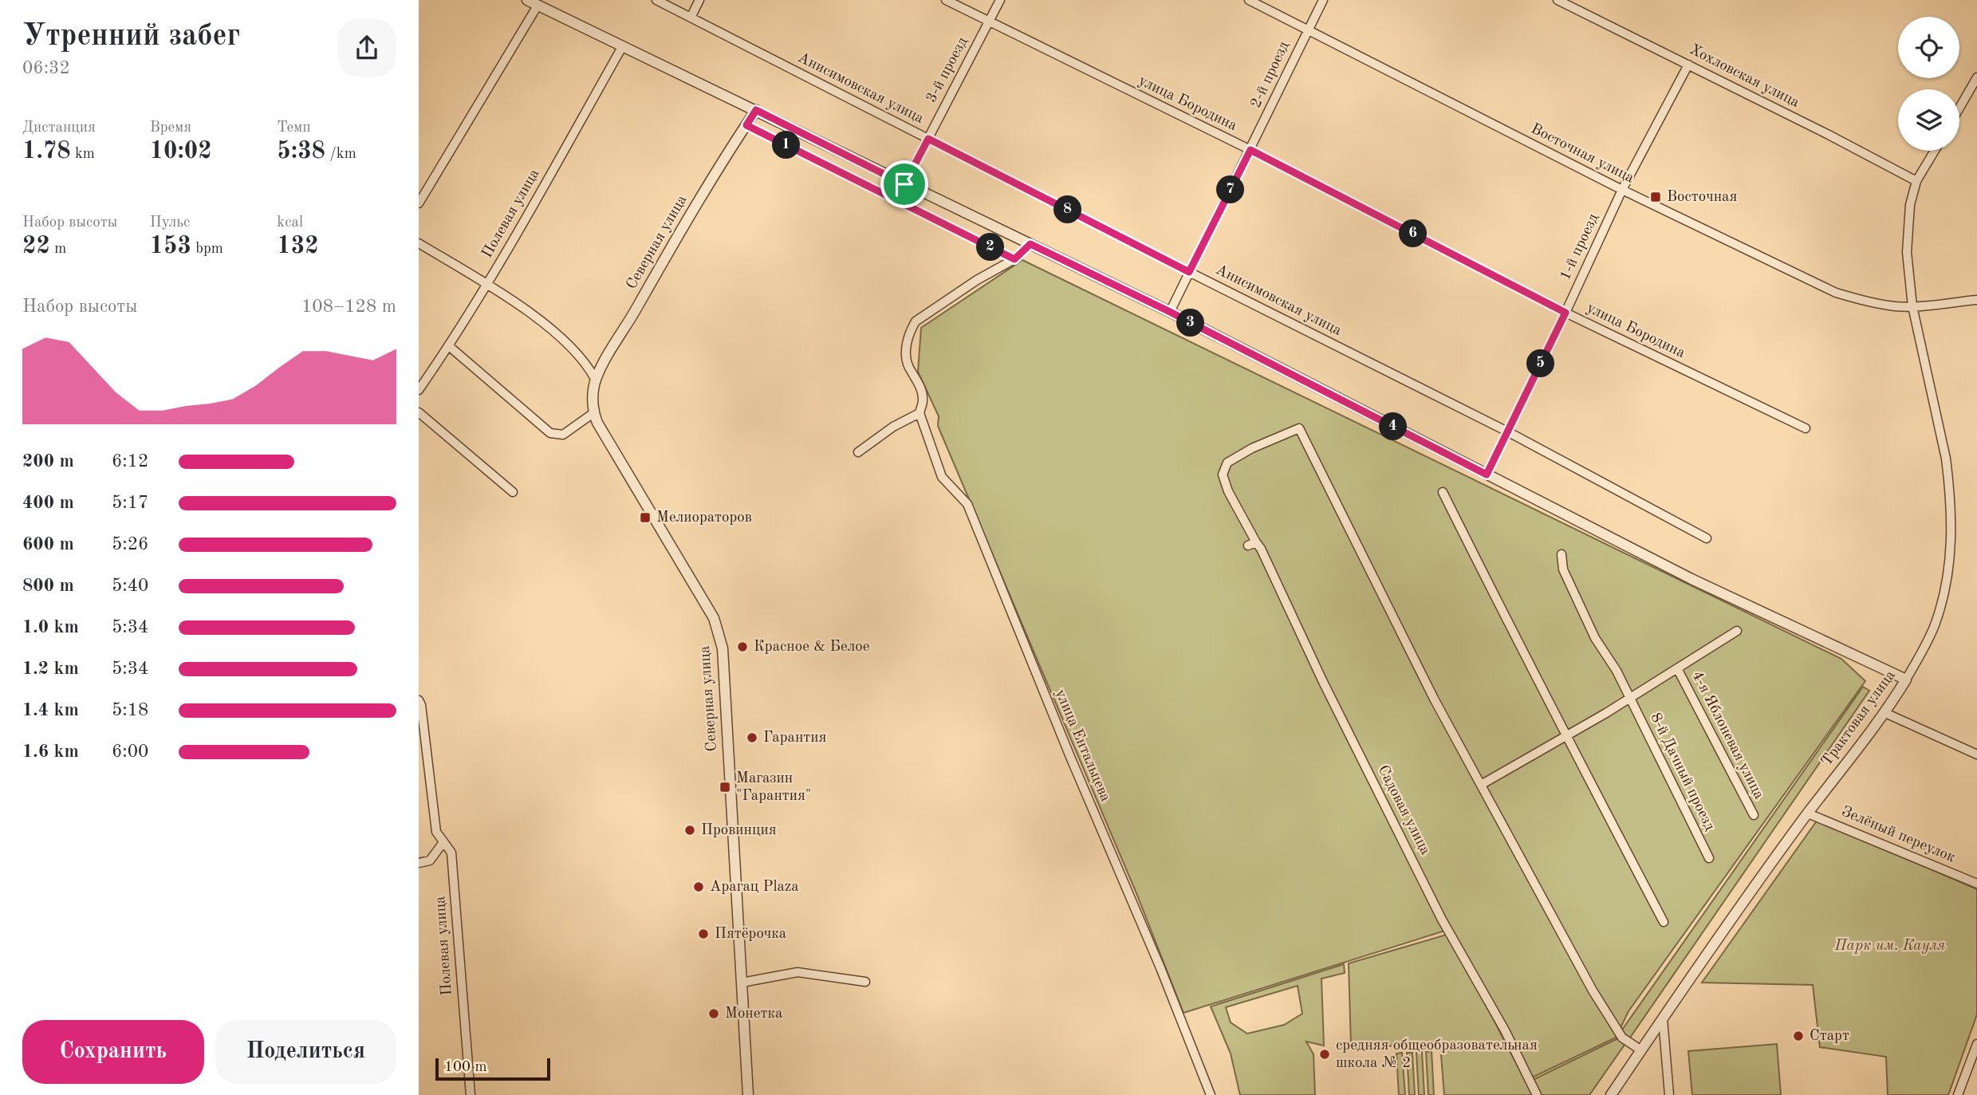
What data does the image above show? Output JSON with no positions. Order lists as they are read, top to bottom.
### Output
{
  "streets": {
    "street": [
      "3-й проезд",
      "2-й проезд",
      "Хохловская улица",
      "Анисимовская улица",
      "улица Бородина",
      "Восточная улица",
      "Полевая улица",
      "Северная улица",
      "1-й проезд",
      "Трактовая улица",
      "4-я Яблоневая улица",
      "улица Ентальцева",
      "8-й Дачный проезд",
      "Садовая улица",
      "Зелёный переулок"
    ]
  },
  "crossings": [
    ["3-й проезд", "Анисимовская улица"],
    ["3-й проезд", "улица Бородина"],
    ["2-й проезд", "Анисимовская улица"],
    ["2-й проезд", "улица Бородина"],
    ["2-й проезд", "Восточная улица"],
    ["Хохловская улица", "1-й проезд"],
    ["Хохловская улица", "Трактовая улица"],
    ["Анисимовская улица", "1-й проезд"],
    ["улица Бородина", "1-й проезд"],
    ["Восточная улица", "1-й проезд"],
    ["Восточная улица", "Трактовая улица"],
    ["Трактовая улица", "Зелёный переулок"]
  ],
  "parks": ["Парк им. Кауля"],
  "places": {
    "transit": ["Восточная", "Мелиораторов", "Магазин \"Гарантия\""],
    "other": [
      "Красное & Белое",
      "Гарантия",
      "Провинция",
      "Арагац Plaza",
      "Пятёрочка",
      "Монетка",
      "Старт",
      "средняя общеобразовательная школа № 2"
    ]
  },
  "scale_bar": "100 m",
  "page": {
    "heading": ["Утренний забег", "06:32"],
    "stats": [
      ["Дистанция", "1.78 km"],
      ["Время", "10:02"],
      ["Темп", "5:38 /km"],
      ["Набор высоты", "22 m"],
      ["Пульс", "153 bpm"],
      ["kcal", "132"]
    ],
    "pins": [
      "1",
      "7",
      "8",
      "6",
      "2",
      "3",
      "5",
      "4"
    ],
    "chart": ["Набор высоты", "108–128 m"],
    "list": [
      {
        "name": "200 m",
        "note": "6:12"
      },
      {
        "name": "400 m",
        "note": "5:17"
      },
      {
        "name": "600 m",
        "note": "5:26"
      },
      {
        "name": "800 m",
        "note": "5:40"
      },
      {
        "name": "1.0 km",
        "note": "5:34"
      },
      {
        "name": "1.2 km",
        "note": "5:34"
      },
      {
        "name": "1.4 km",
        "note": "5:18"
      },
      {
        "name": "1.6 km",
        "note": "6:00"
      }
    ],
    "buttons": ["Сохранить", "Поделиться"],
    "scale": "100 m"
  }
}
